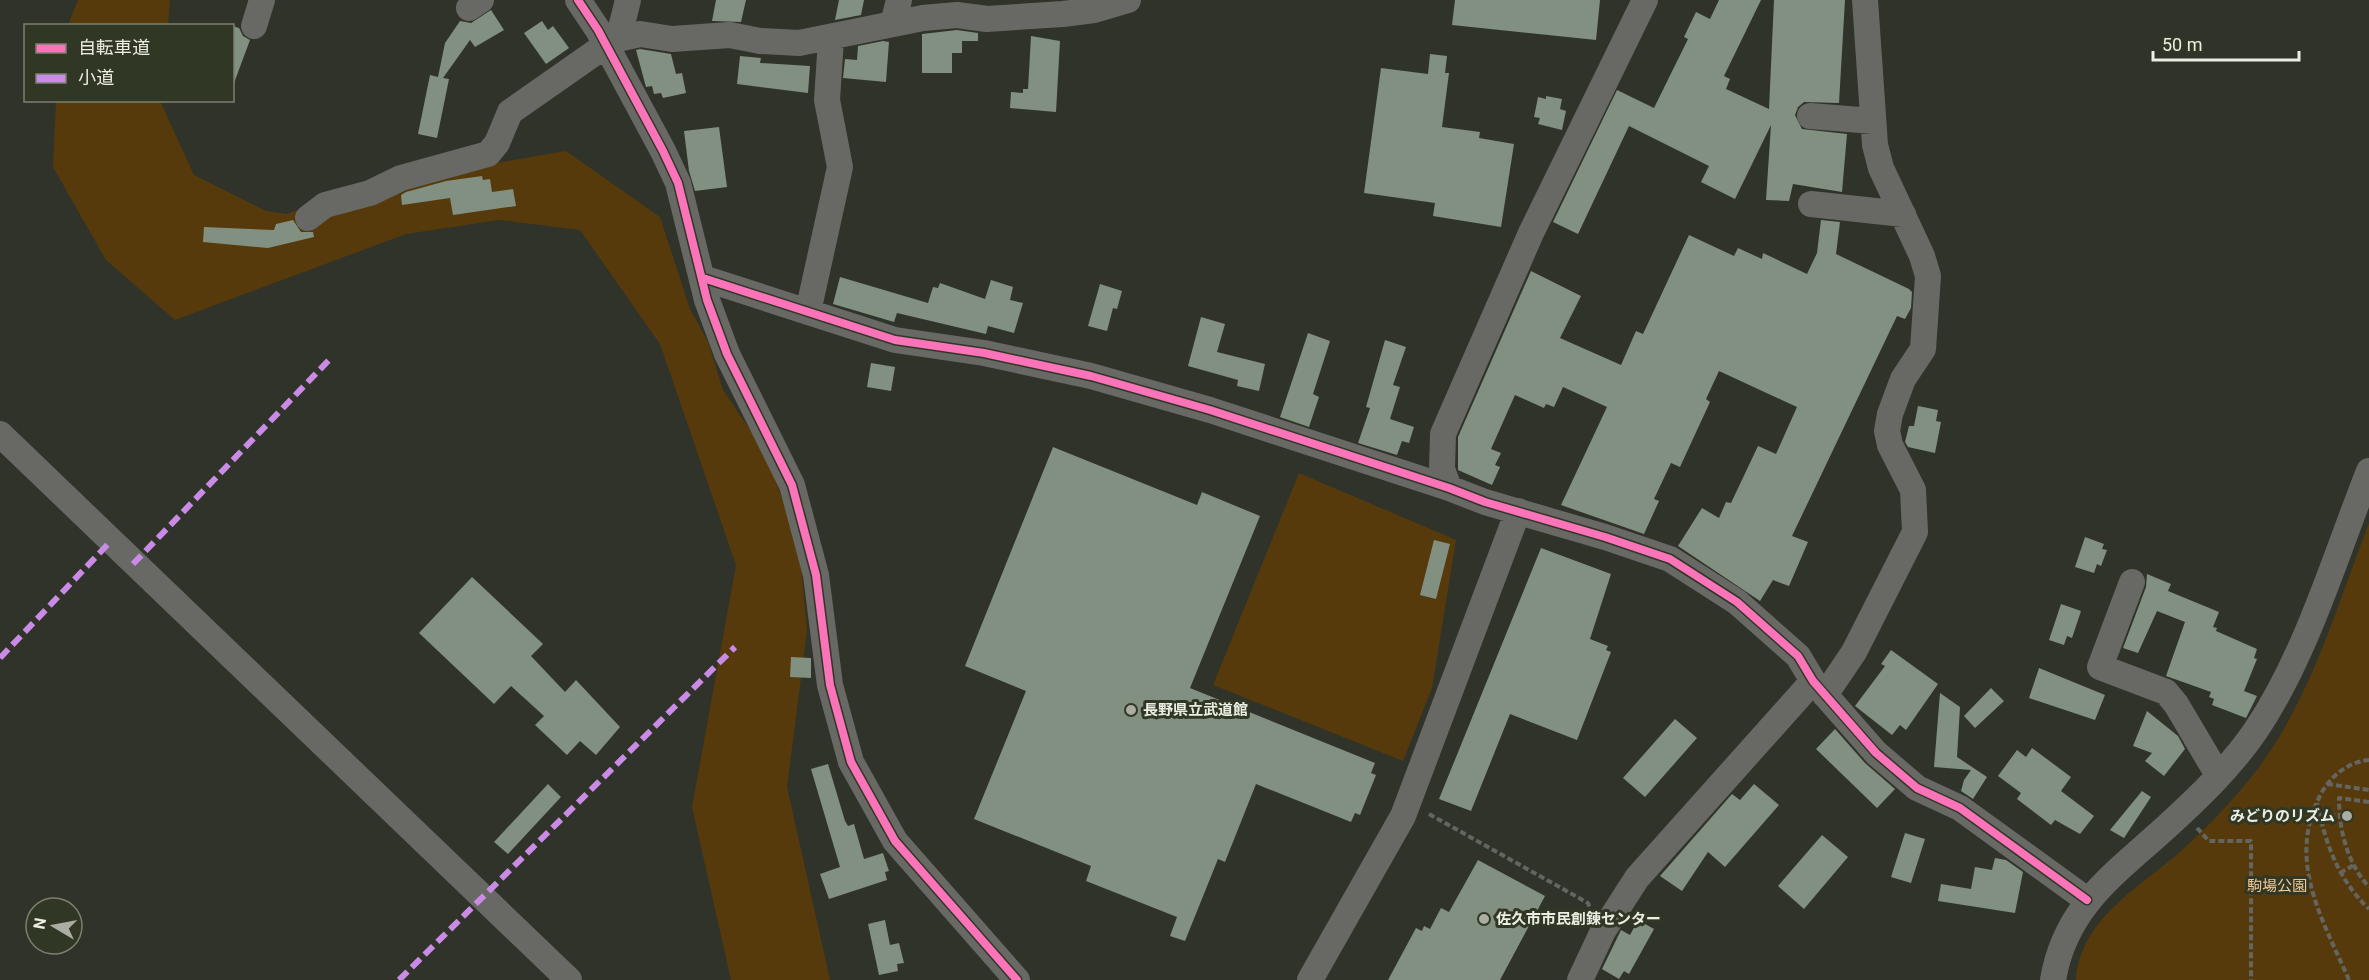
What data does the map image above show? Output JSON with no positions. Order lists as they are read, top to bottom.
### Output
{
  "parks": ["駒場公園"],
  "places": ["長野県立武道館", "みどりのリズム", "佐久市市民創錬センター"],
  "legend": ["自転車道", "小道"],
  "scale_bar": "50 m",
  "north": "left"
}
